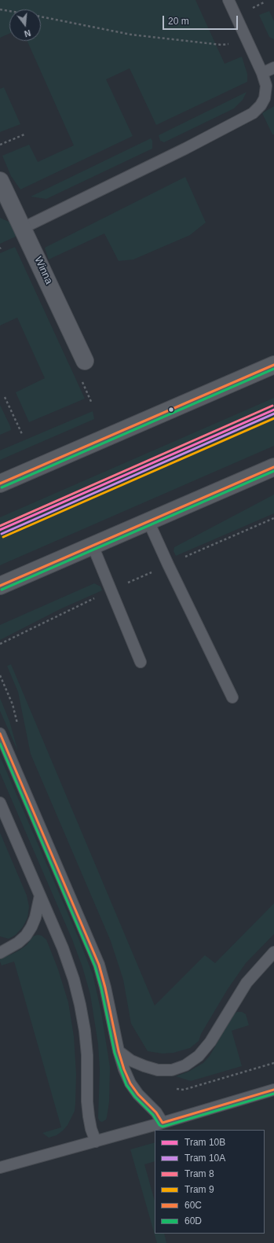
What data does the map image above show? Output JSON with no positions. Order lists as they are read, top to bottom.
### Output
{
  "streets": {
    "street": ["Winna"]
  },
  "lines": [
    "transit line 60C",
    "transit line 60D",
    "tram line 8",
    "tram line 10B",
    "tram line 10A",
    "tram line 9"
  ],
  "legend": [
    "Tram 10B",
    "Tram 10A",
    "Tram 8",
    "Tram 9",
    "60C",
    "60D"
  ],
  "scale_bar": "20 m",
  "north": "bottom"
}
